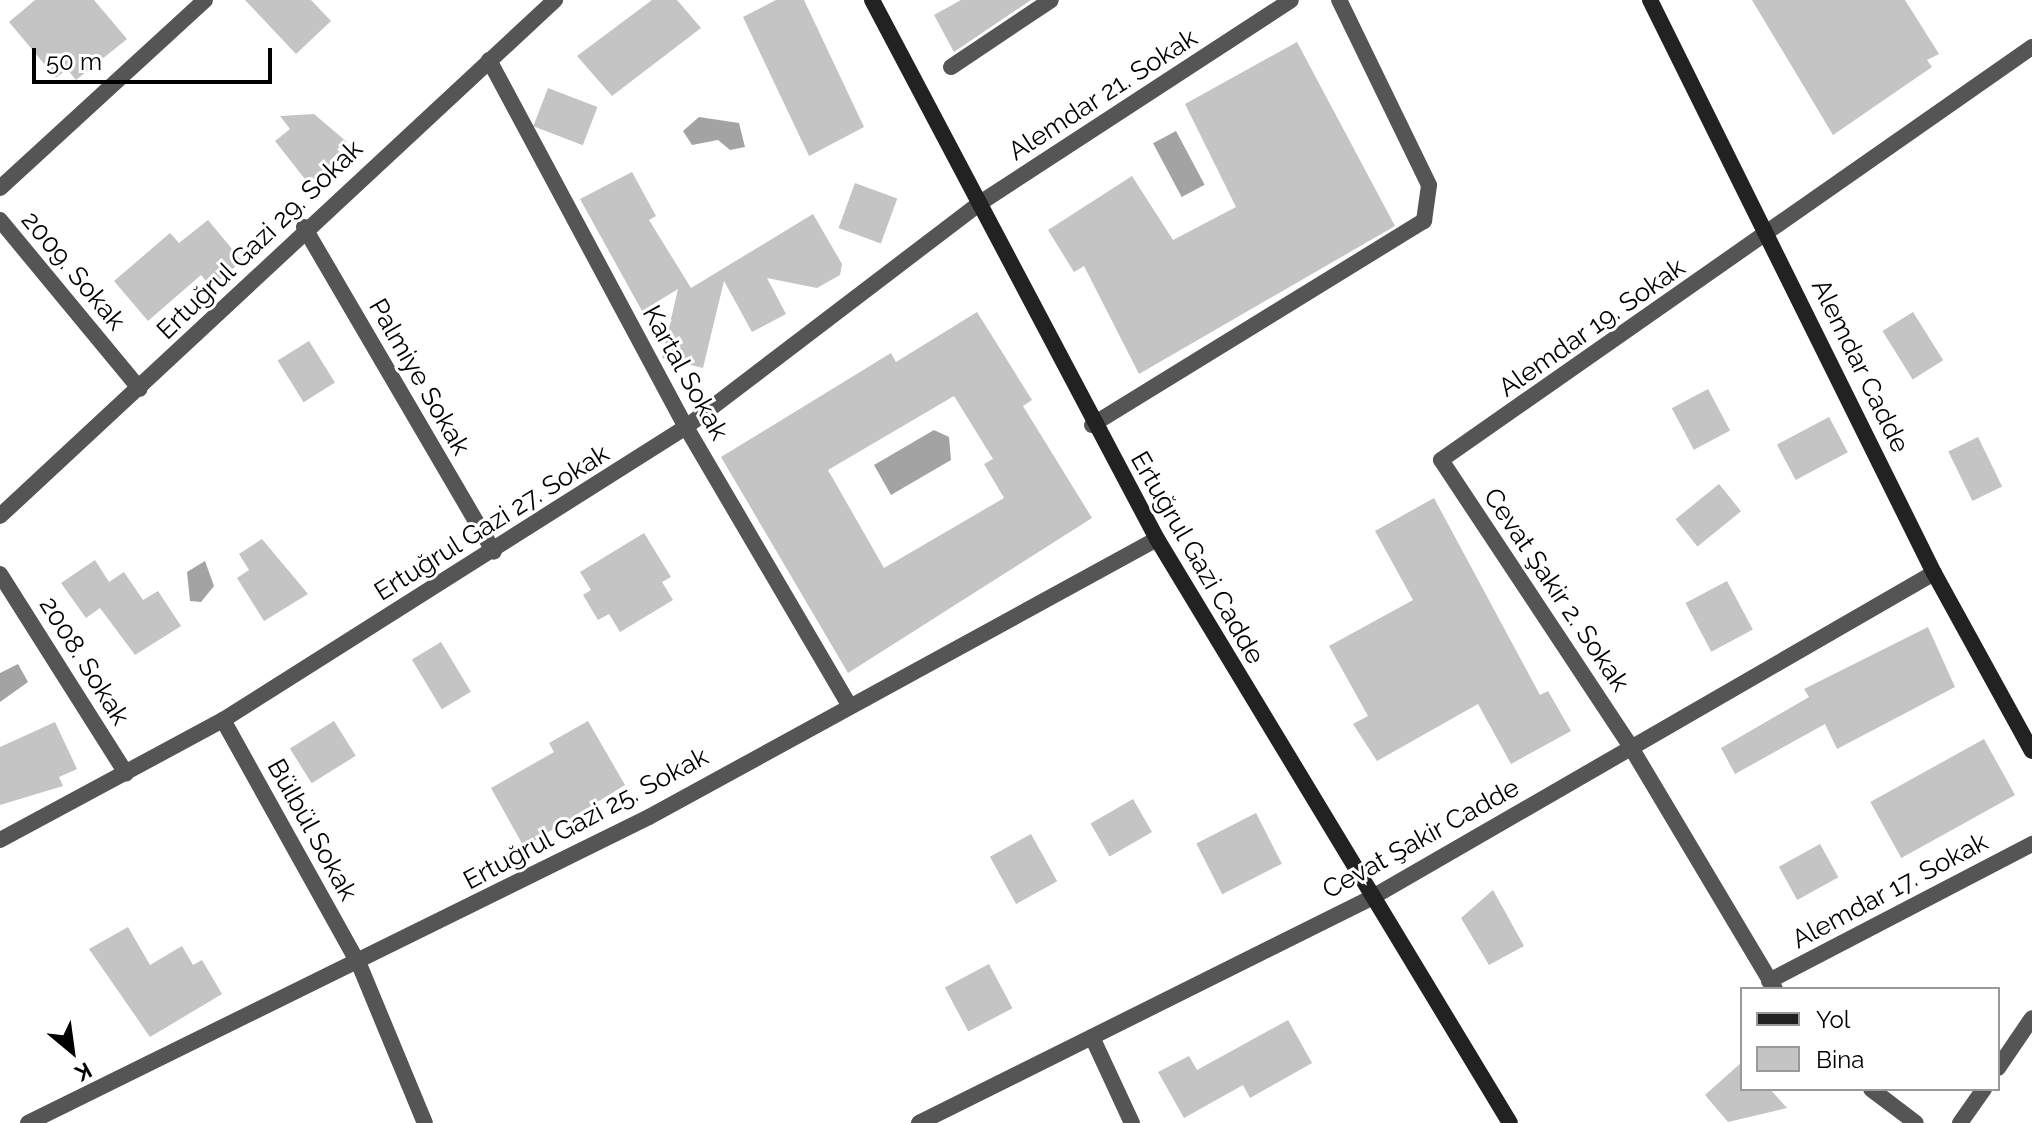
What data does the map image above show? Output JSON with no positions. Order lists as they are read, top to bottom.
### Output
{
  "streets": {
    "street": [
      "Alemdar 21. Sokak",
      "Ertuğrul Gazi 29. Sokak",
      "2009. Sokak",
      "Alemdar 19. Sokak",
      "Alemdar Cadde",
      "Kartal Sokak",
      "Palmiye Sokak",
      "Ertuğrul Gazi 27. Sokak",
      "Ertuğrul Gazi Cadde",
      "Cevat Şakir 2. Sokak",
      "2008. Sokak",
      "Ertuğrul Gazi 25. Sokak",
      "Bülbül Sokak",
      "Cevat Şakir Cadde",
      "Alemdar 17. Sokak"
    ]
  },
  "crossings": [
    ["Alemdar 21. Sokak", "Ertuğrul Gazi 27. Sokak"],
    ["Alemdar 21. Sokak", "Ertuğrul Gazi Cadde"],
    ["Ertuğrul Gazi 29. Sokak", "2009. Sokak"],
    ["Ertuğrul Gazi 29. Sokak", "Kartal Sokak"],
    ["Ertuğrul Gazi 29. Sokak", "Palmiye Sokak"],
    ["Alemdar 19. Sokak", "Alemdar Cadde"],
    ["Alemdar 19. Sokak", "Cevat Şakir 2. Sokak"],
    ["Alemdar Cadde", "Cevat Şakir Cadde"],
    ["Kartal Sokak", "Ertuğrul Gazi 27. Sokak"],
    ["Kartal Sokak", "Ertuğrul Gazi 25. Sokak"],
    ["Palmiye Sokak", "Ertuğrul Gazi 27. Sokak"],
    ["Ertuğrul Gazi 27. Sokak", "Ertuğrul Gazi Cadde"],
    ["Ertuğrul Gazi 27. Sokak", "2008. Sokak"],
    ["Ertuğrul Gazi 27. Sokak", "Bülbül Sokak"],
    ["Ertuğrul Gazi Cadde", "Ertuğrul Gazi 25. Sokak"],
    ["Ertuğrul Gazi Cadde", "Cevat Şakir Cadde"],
    ["Cevat Şakir 2. Sokak", "Cevat Şakir Cadde"],
    ["Cevat Şakir 2. Sokak", "Alemdar 17. Sokak"],
    ["Ertuğrul Gazi 25. Sokak", "Bülbül Sokak"]
  ],
  "legend": ["Yol", "Bina"],
  "scale_bar": "50 m",
  "north": "bottom right"
}
